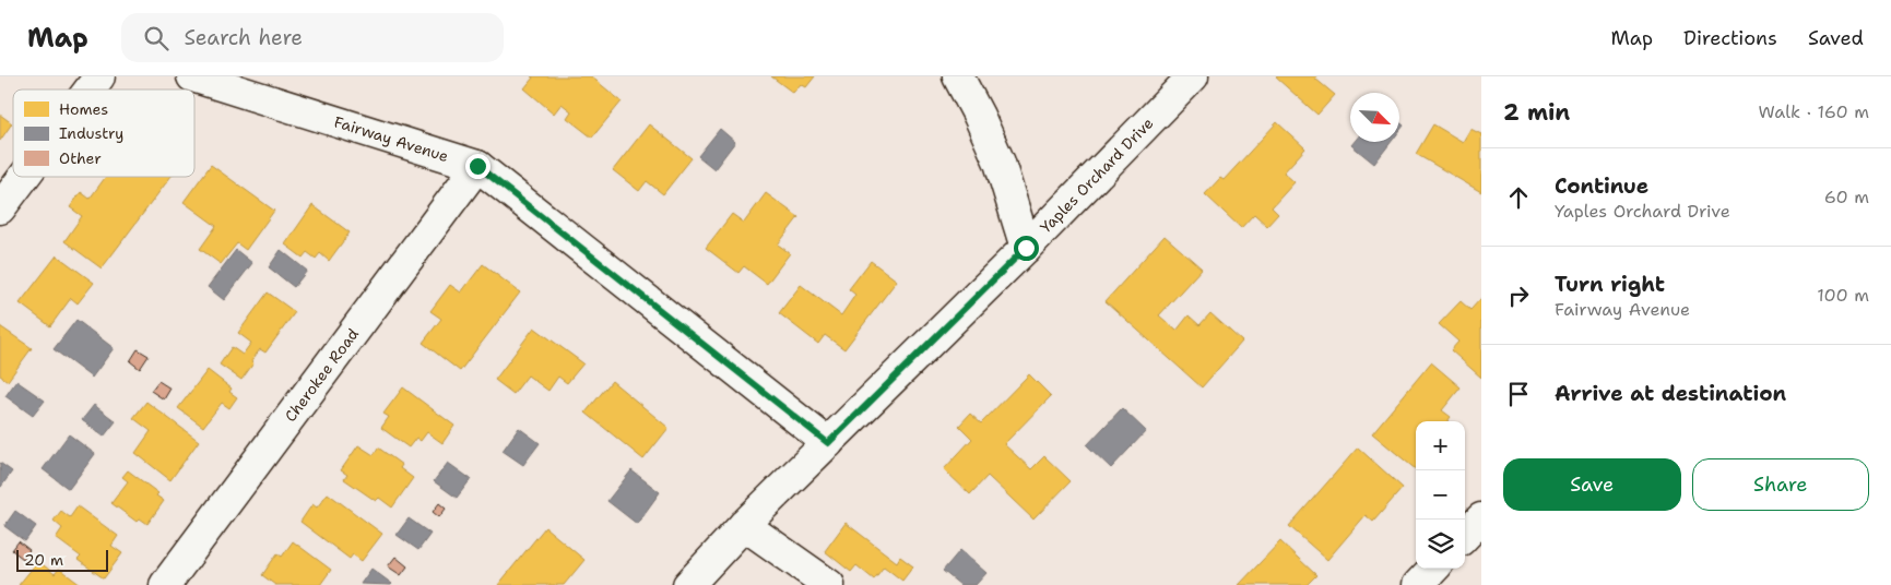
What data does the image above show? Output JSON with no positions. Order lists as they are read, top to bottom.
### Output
{
  "streets": {
    "street": ["Fairway Avenue", "Yaples Orchard Drive", "Cherokee Road"]
  },
  "crossings": [
    ["Fairway Avenue", "Yaples Orchard Drive"],
    ["Fairway Avenue", "Cherokee Road"]
  ],
  "legend": ["Homes", "Industry", "Other"],
  "scale_bar": "20 m",
  "north": "bottom right",
  "page": {
    "header": "Map",
    "search": "Search here",
    "nav": ["Map", "Directions", "Saved"],
    "heading": ["2 min", "Walk · 160 m"],
    "list": [
      ["Continue", "Yaples Orchard Drive", "60 m"],
      ["Turn right", "Fairway Avenue", "100 m"],
      "Arrive at destination"
    ],
    "map_buttons": ["+", "−"],
    "buttons": ["Save", "Share"],
    "scale": "20 m"
  }
}
